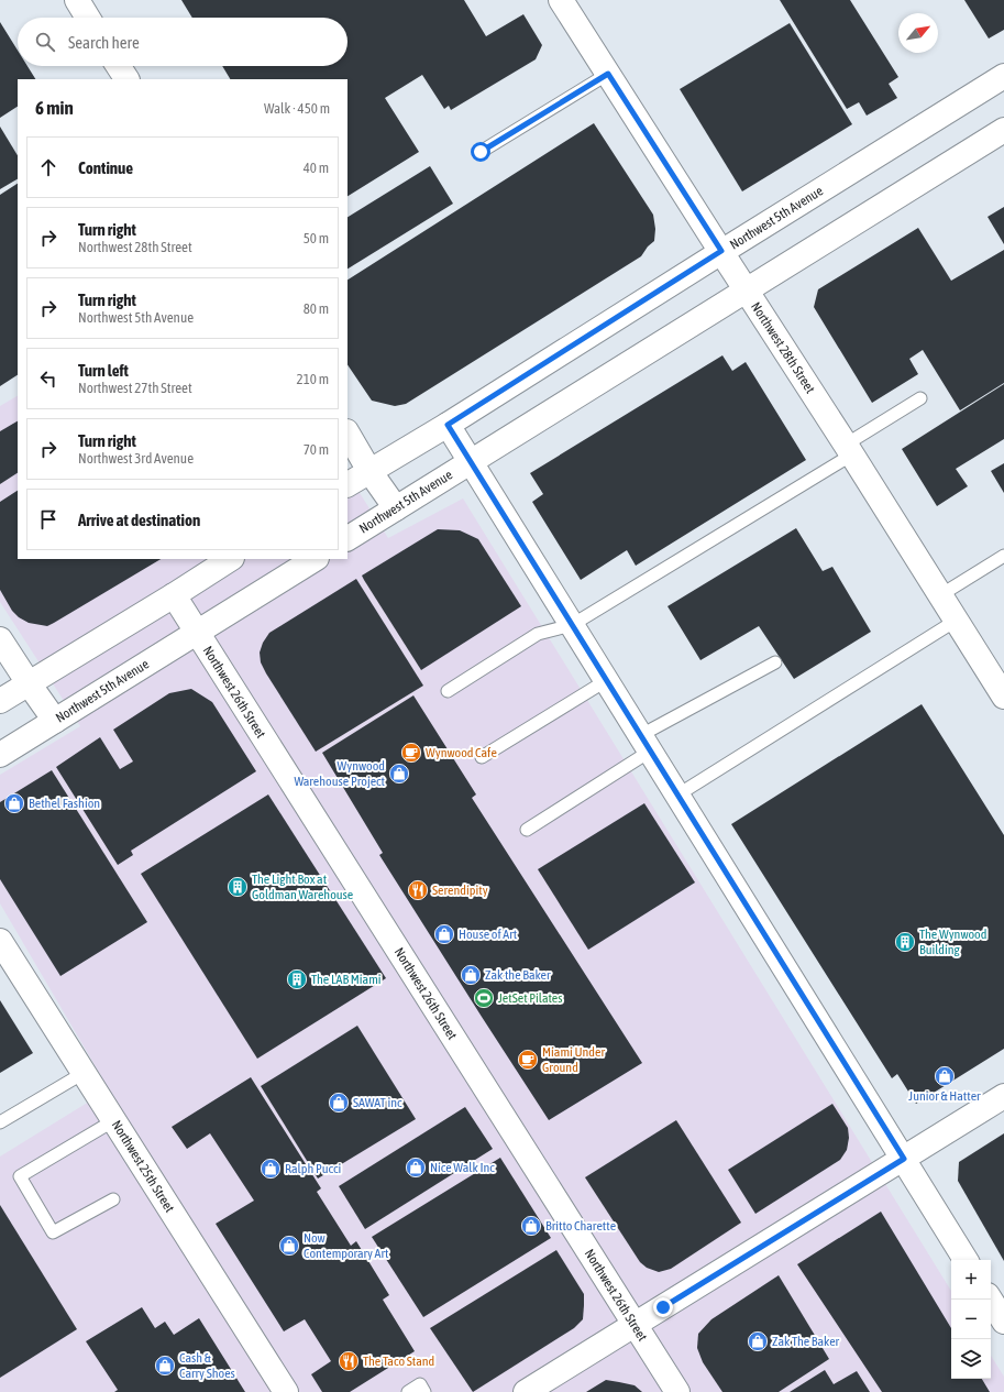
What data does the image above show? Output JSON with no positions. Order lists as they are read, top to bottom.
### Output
{
  "streets": {
    "street": [
      "Northwest 5th Avenue",
      "Northwest 28th Street",
      "Northwest 26th Street",
      "Northwest 25th Street"
    ]
  },
  "crossings": [
    ["Northwest 5th Avenue", "Northwest 28th Street"],
    ["Northwest 5th Avenue", "Northwest 26th Street"]
  ],
  "places": {
    "cafe": ["Wynwood Cafe", "Miami Under Ground"],
    "shop": [
      "Wynwood Warehouse Project",
      "Bethel Fashion",
      "House of Art",
      "Zak the Baker",
      "Junior & Hatter",
      "SAWAT inc",
      "Nice Walk Inc",
      "Ralph Pucci",
      "Britto Charette",
      "Now Contemporary Art",
      "Zak The Baker",
      "Cash & Carry Shoes"
    ],
    "building": ["The Light Box at Goldman Warehouse", "The Wynwood Building", "The LAB Miami"],
    "restaurant": ["Serendipity", "The Taco Stand"],
    "sports": ["JetSet Pilates"]
  },
  "north": "top right",
  "page": {
    "search": "Search here",
    "heading": ["6 min", "Walk · 450 m"],
    "list": [
      ["Continue", "40 m"],
      ["Turn right", "Northwest 28th Street", "50 m"],
      ["Turn right", "Northwest 5th Avenue", "80 m"],
      ["Turn left", "Northwest 27th Street", "210 m"],
      ["Turn right", "Northwest 3rd Avenue", "70 m"],
      "Arrive at destination"
    ],
    "map_buttons": ["+", "−"]
  }
}
